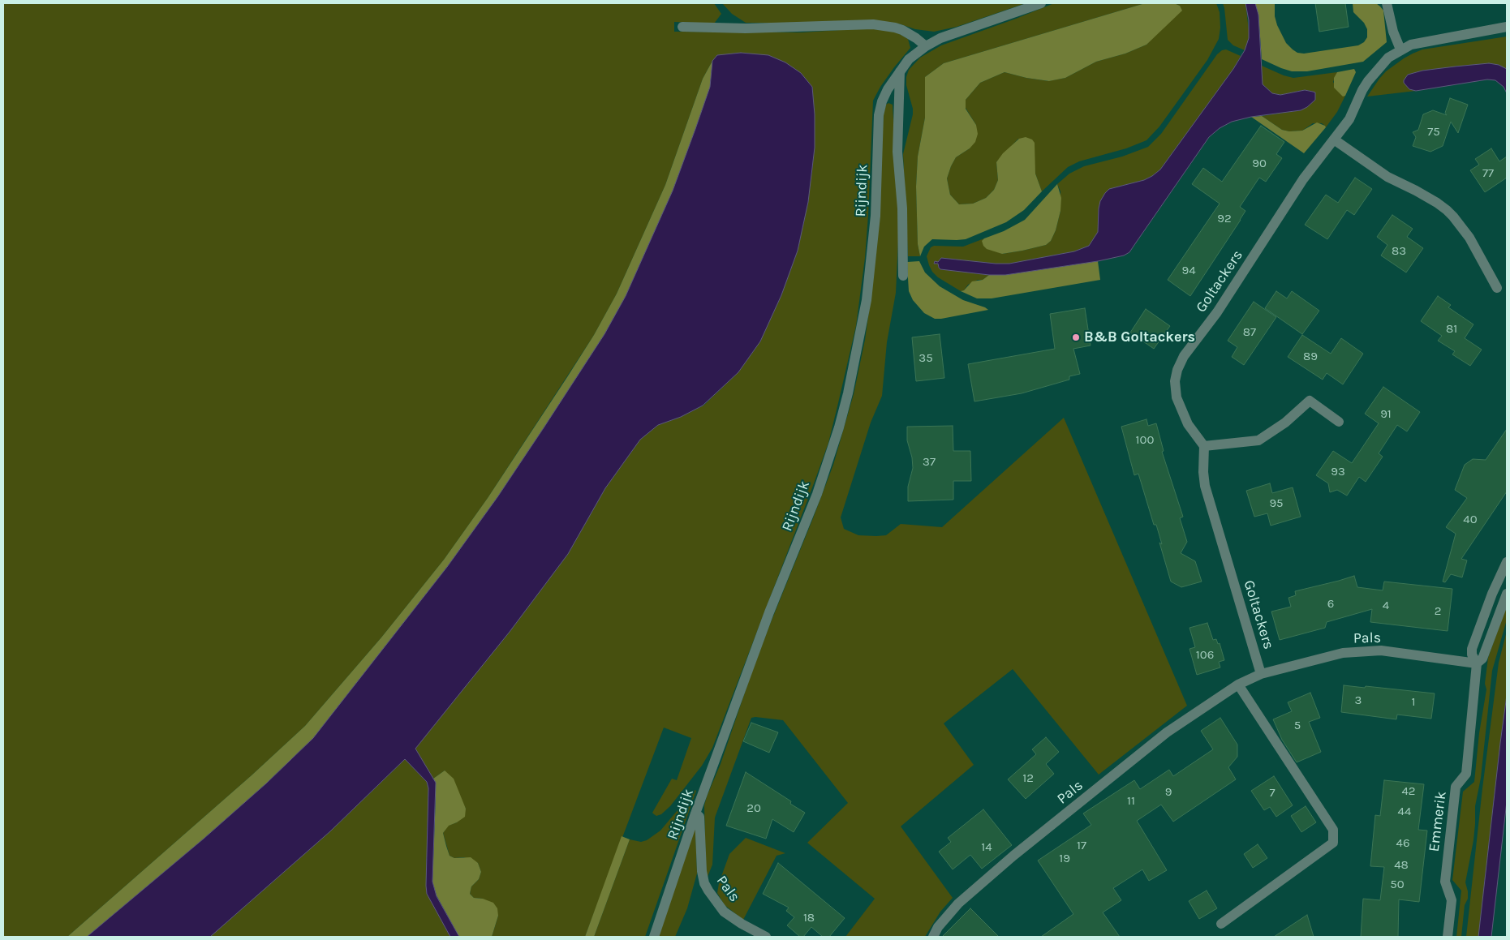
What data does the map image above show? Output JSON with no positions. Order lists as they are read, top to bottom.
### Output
{
  "streets": {
    "street": [
      "Rijndijk",
      "Goltackers",
      "Pals",
      "Emmerik"
    ]
  },
  "crossings": [
    ["Rijndijk", "Pals"],
    ["Goltackers", "Pals"],
    ["Pals", "Emmerik"]
  ],
  "places": ["B&B Goltackers"],
  "house_numbers": [
    "75",
    "90",
    "77",
    "92",
    "83",
    "94",
    "81",
    "87",
    "89",
    "35",
    "91",
    "100",
    "37",
    "93",
    "95",
    "40",
    "6",
    "4",
    "2",
    "106",
    "3",
    "1",
    "5",
    "12",
    "42",
    "9",
    "7",
    "11",
    "20",
    "44",
    "46",
    "17",
    "14",
    "19",
    "48",
    "50",
    "18"
  ]
}
